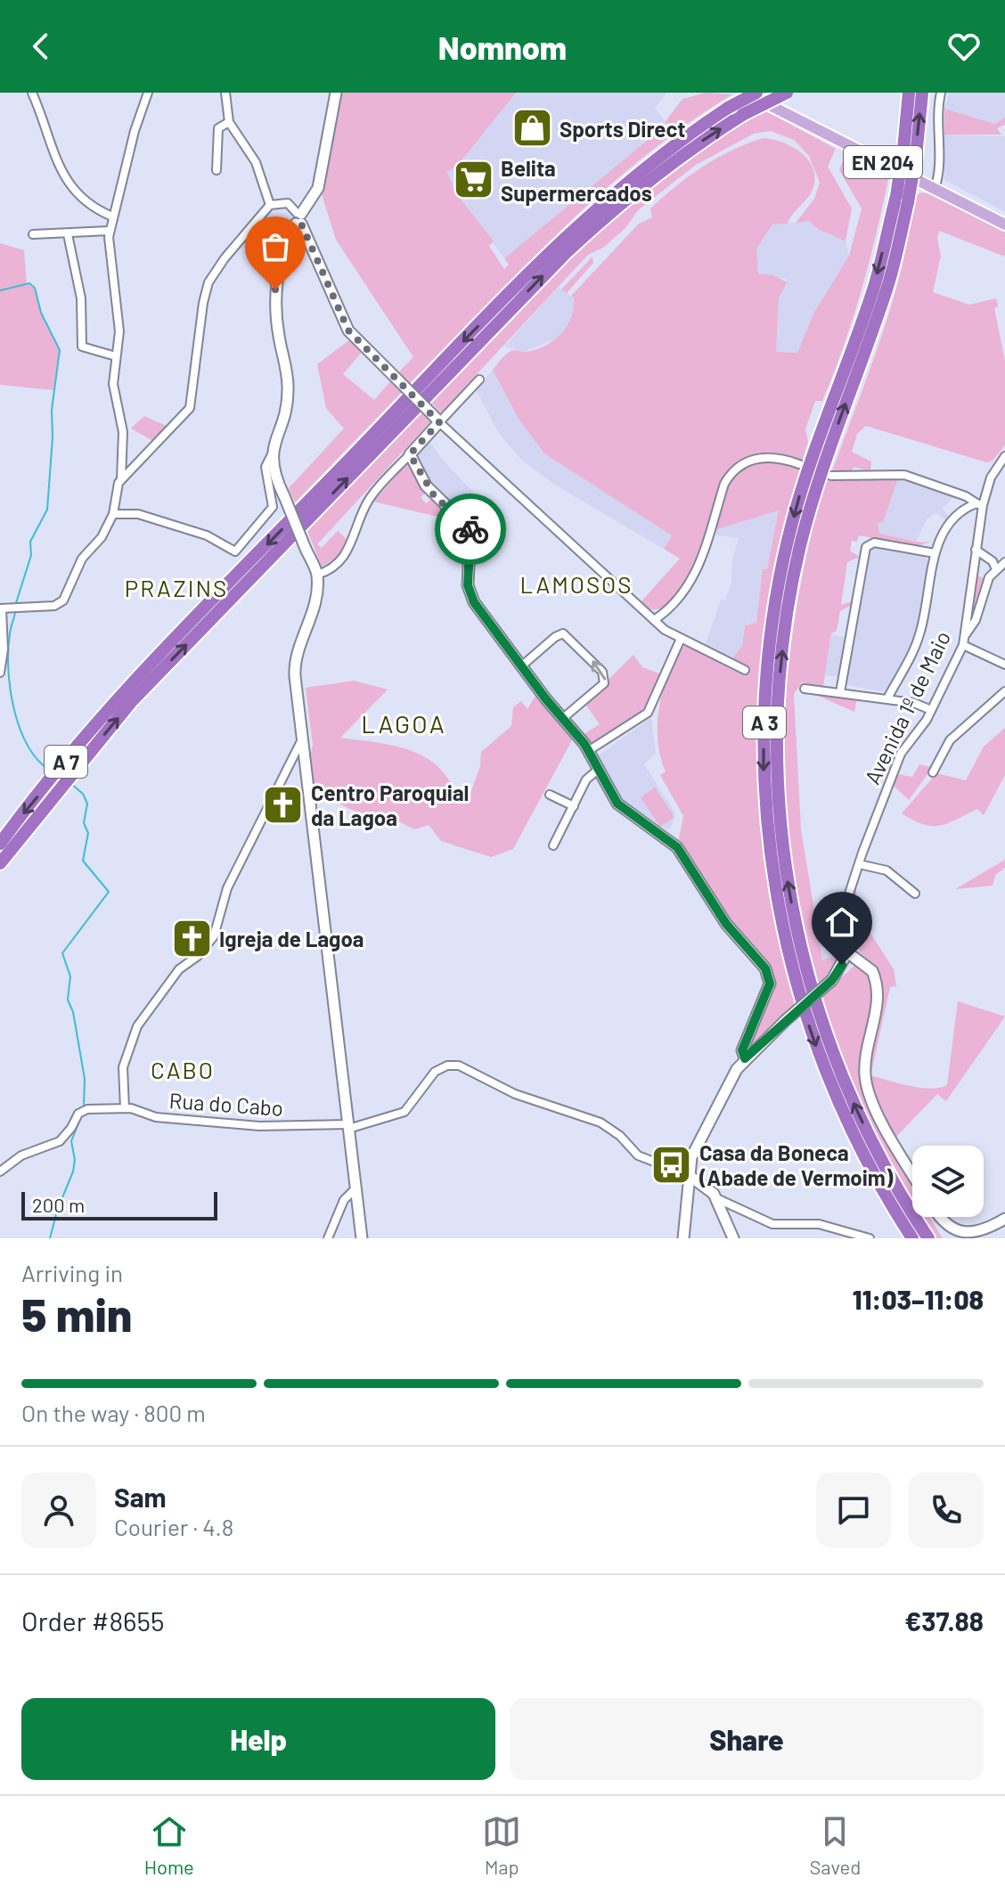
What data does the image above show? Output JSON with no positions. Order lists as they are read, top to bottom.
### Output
{
  "streets": {
    "highway": ["A 3", "A 7"],
    "main road": ["EN 204"],
    "street": ["Avenida 1º de Maio", "Rua do Cabo"]
  },
  "crossings": [
    ["Avenida 1º de Maio", "Rua do Cabo"]
  ],
  "districts": [
    "LAMOSOS",
    "PRAZINS",
    "LAGOA",
    "CABO"
  ],
  "places": {
    "shop": ["Sports Direct"],
    "supermarket": ["Belita Supermercados"],
    "church": ["Centro Paroquial da Lagoa", "Igreja de Lagoa"],
    "bus stop": ["Casa da Boneca (Abade de Vermoim)"]
  },
  "scale_bar": "200 m",
  "page": {
    "header": "Nomnom",
    "scale": "200 m",
    "heading": ["5 min", "Arriving in", "11:03–11:08"],
    "panel": [
      "Sam",
      "Courier · 4.8",
      "Order #8655",
      "€37.88"
    ],
    "bar": "On the way · 800 m",
    "buttons": ["Help", "Share"],
    "tabs": ["Home", "Map", "Saved"]
  }
}
